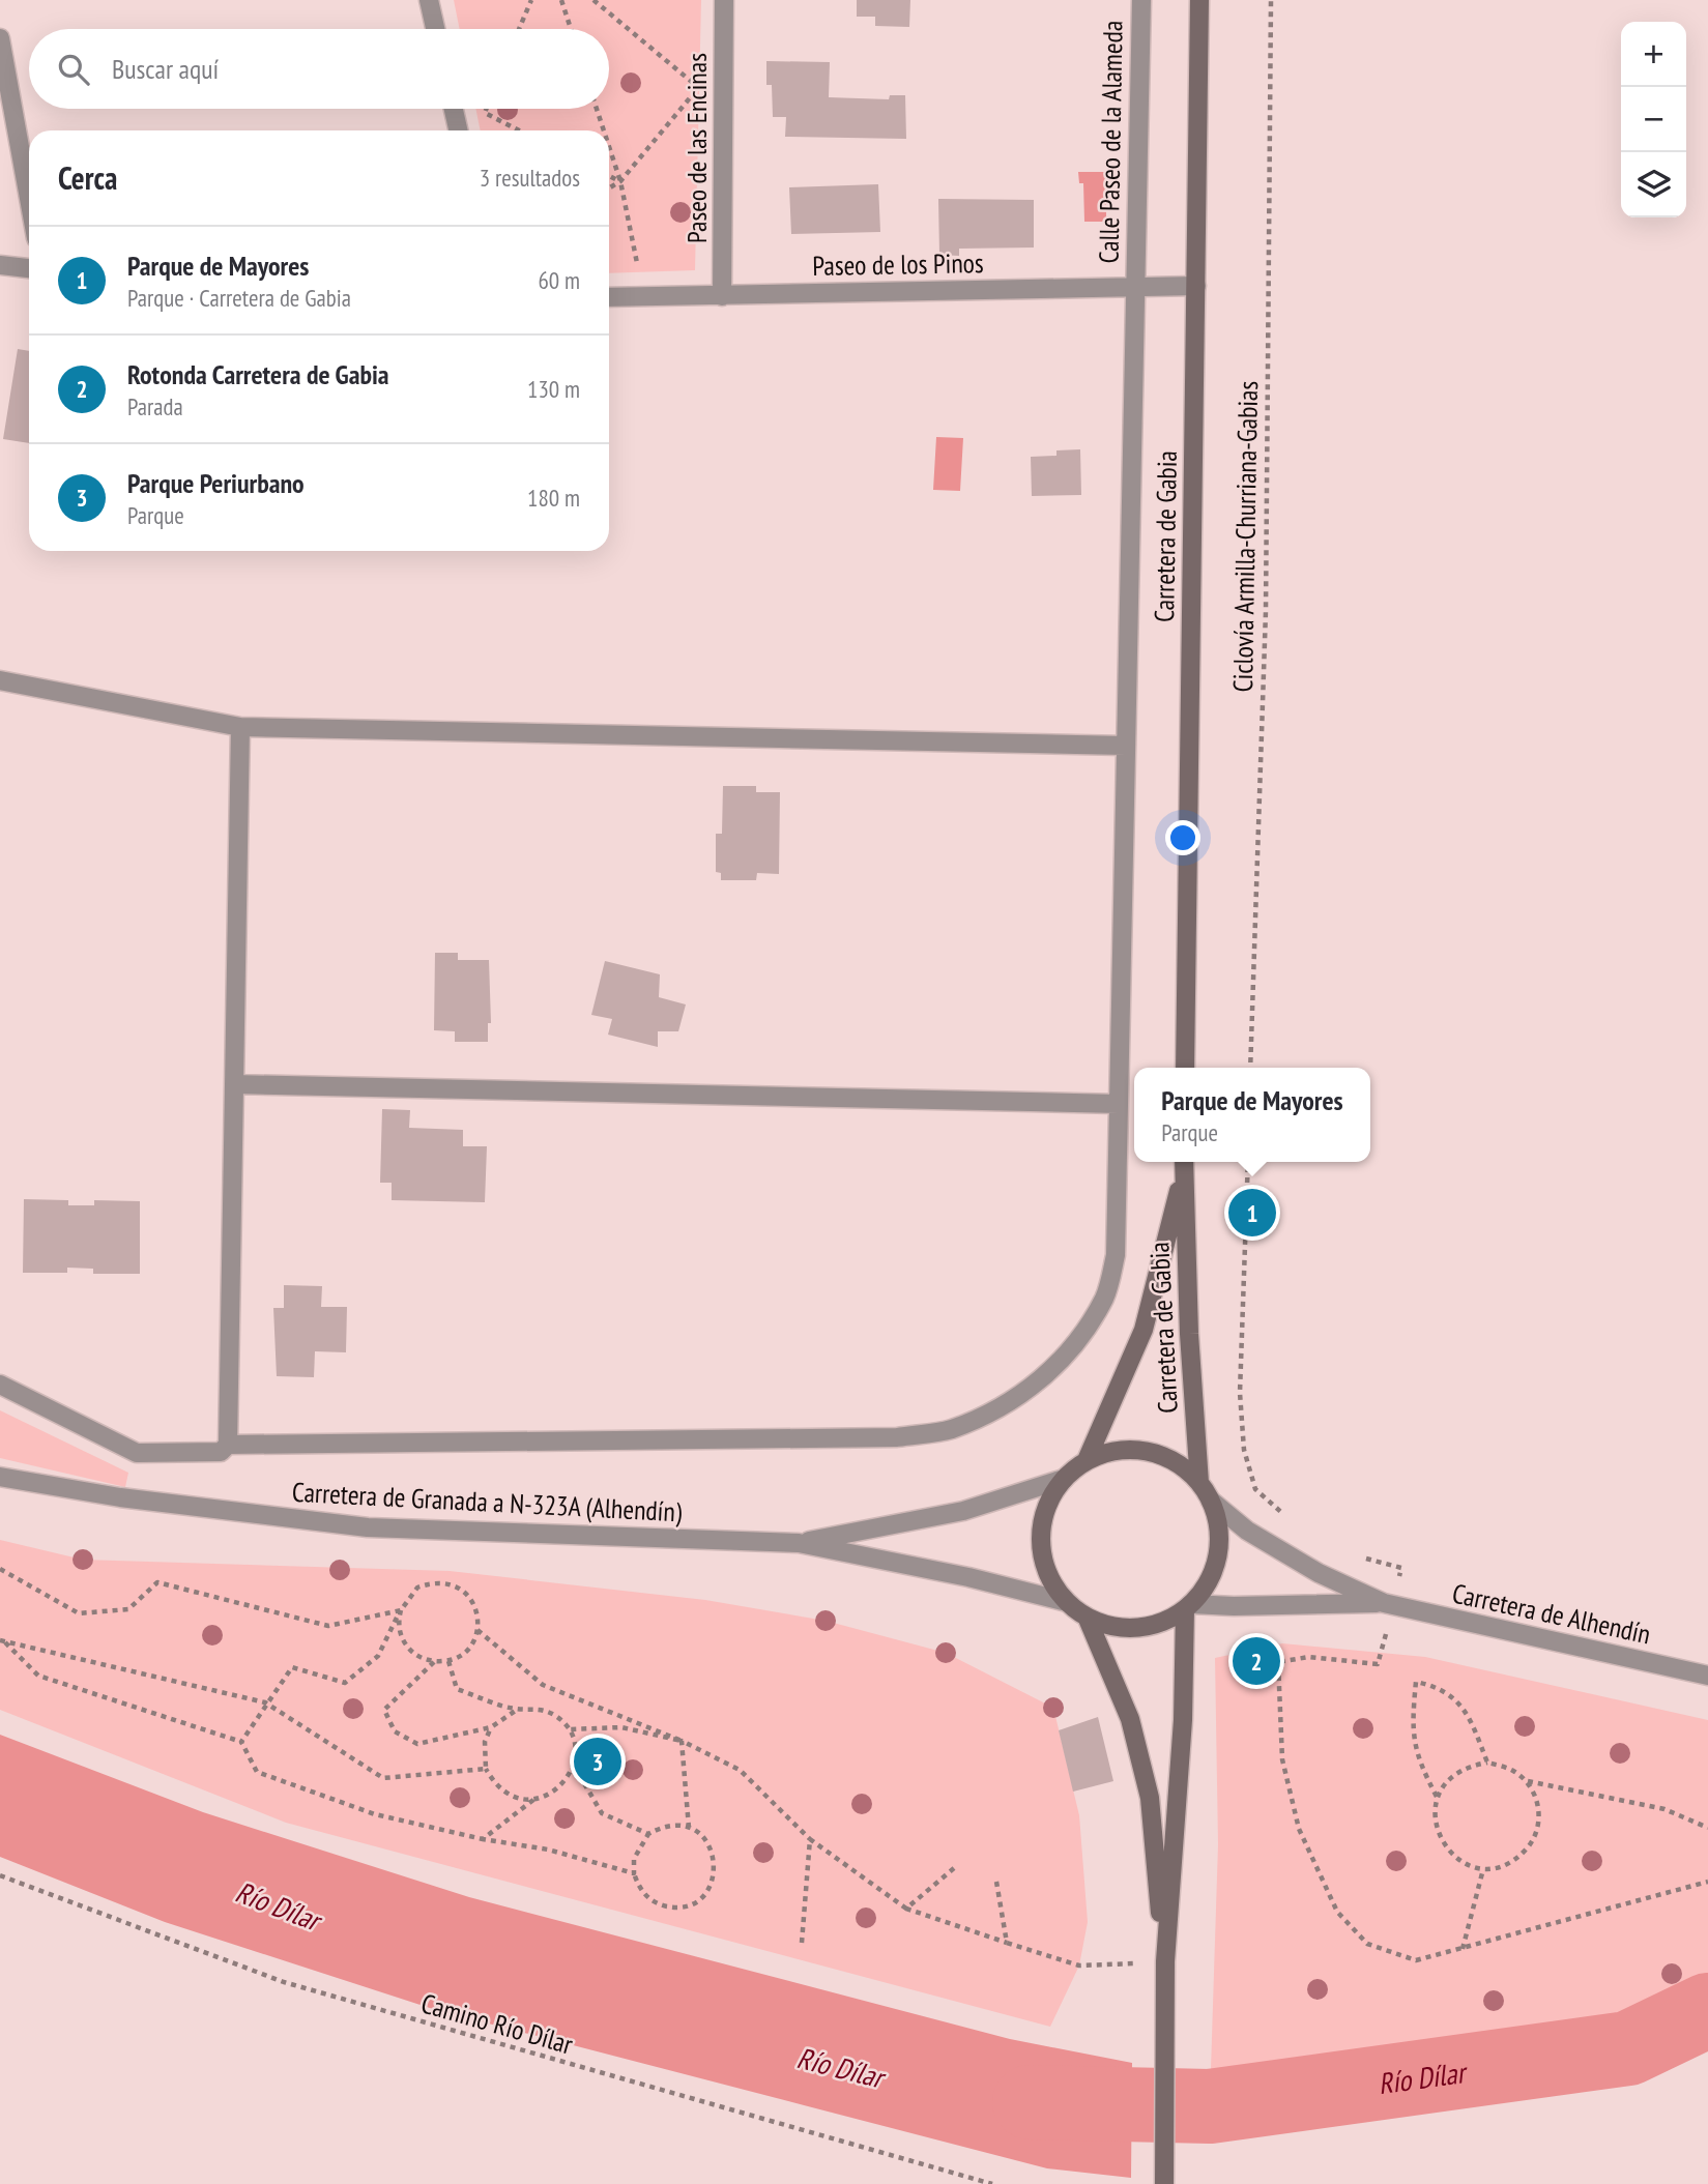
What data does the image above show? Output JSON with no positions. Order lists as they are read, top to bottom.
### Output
{
  "streets": {
    "main road": ["Carretera de Gabia"],
    "street": [
      "Calle Paseo de la Alameda",
      "Paseo de las Encinas",
      "Paseo de los Pinos",
      "Carretera de Granada a N-323A (Alhendín)",
      "Carretera de Alhendín"
    ],
    "path": ["Ciclovía Armilla-Churriana-Gabias", "Camino Río Dílar"]
  },
  "crossings": [
    ["Calle Paseo de la Alameda", "Paseo de los Pinos"],
    ["Paseo de las Encinas", "Paseo de los Pinos"],
    ["Paseo de los Pinos", "Carretera de Gabia"],
    ["Carretera de Gabia", "Carretera de Granada a N-323A (Alhendín)"]
  ],
  "water": ["Río Dílar"],
  "page": {
    "map_buttons": ["+", "−"],
    "search": "Buscar aquí",
    "heading": ["Cerca", "3 resultados"],
    "list": [
      {
        "mark": "1",
        "name": "Parque de Mayores",
        "note": "Parque · Carretera de Gabia",
        "value": "60 m"
      },
      {
        "mark": "2",
        "name": "Rotonda Carretera de Gabia",
        "note": "Parada",
        "value": "130 m"
      },
      {
        "mark": "3",
        "name": "Parque Periurbano",
        "note": "Parque",
        "value": "180 m"
      }
    ],
    "popup": ["Parque de Mayores", "Parque"],
    "pins": ["1", "2", "3"]
  }
}
